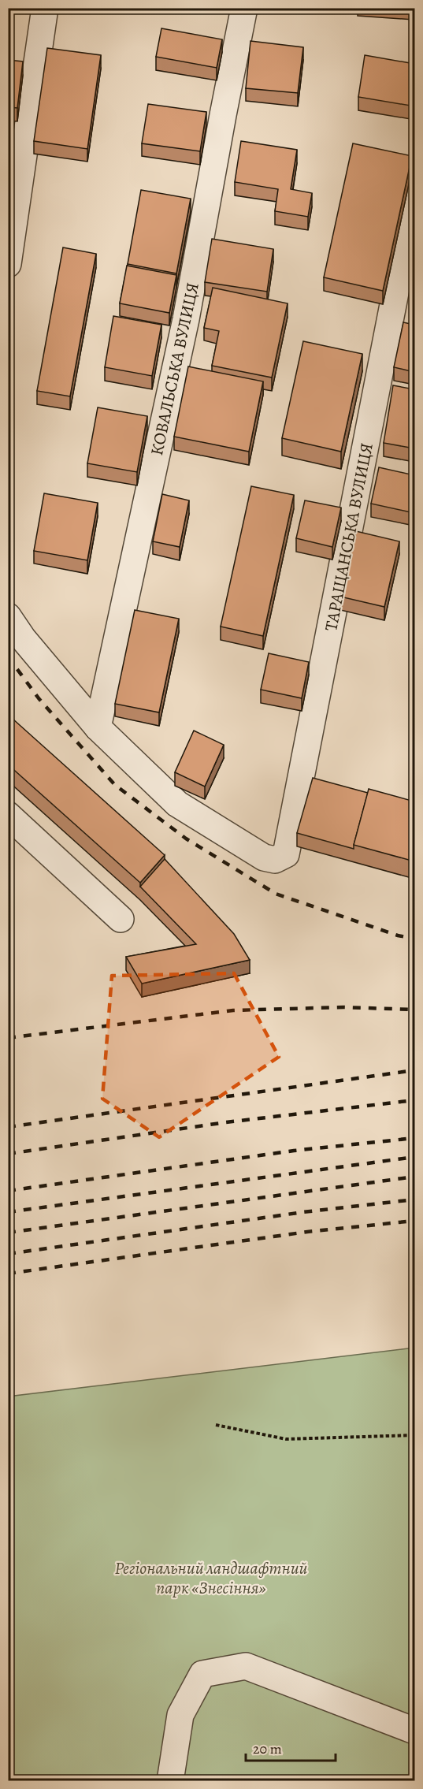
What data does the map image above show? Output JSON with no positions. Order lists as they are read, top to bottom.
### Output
{
  "streets": {
    "street": ["КОВАЛЬСЬКА ВУЛИЦЯ", "ТАРАЩАНСЬКА ВУЛИЦЯ"]
  },
  "crossings": [
    ["КОВАЛЬСЬКА ВУЛИЦЯ", "ТАРАЩАНСЬКА ВУЛИЦЯ"]
  ],
  "parks": ["Регіональний ландшафтний парк «Знесіння»"],
  "scale_bar": "20 m"
}
